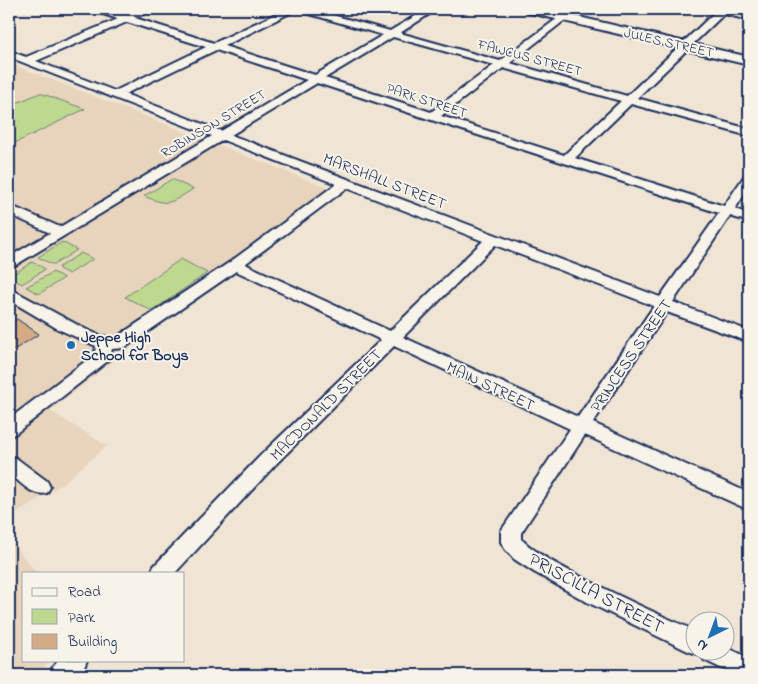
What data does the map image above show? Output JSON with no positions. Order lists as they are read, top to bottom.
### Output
{
  "streets": {
    "main road": ["JULES STREET"],
    "street": [
      "FAWCUS STREET",
      "PARK STREET",
      "ROBINSON STREET",
      "MARSHALL STREET",
      "PRINCESS STREET",
      "MAIN STREET",
      "MACDONALD STREET",
      "PRISCILLA STREET"
    ]
  },
  "crossings": [
    ["FAWCUS STREET", "ROBINSON STREET"],
    ["PARK STREET", "ROBINSON STREET"],
    ["PARK STREET", "PRINCESS STREET"],
    ["ROBINSON STREET", "MARSHALL STREET"],
    ["MARSHALL STREET", "PRINCESS STREET"],
    ["MARSHALL STREET", "MACDONALD STREET"],
    ["PRINCESS STREET", "MAIN STREET"],
    ["PRINCESS STREET", "PRISCILLA STREET"],
    ["MAIN STREET", "MACDONALD STREET"]
  ],
  "places": ["Jeppe High School for Boys"],
  "legend": ["Road", "Park", "Building"],
  "north": "bottom left"
}
